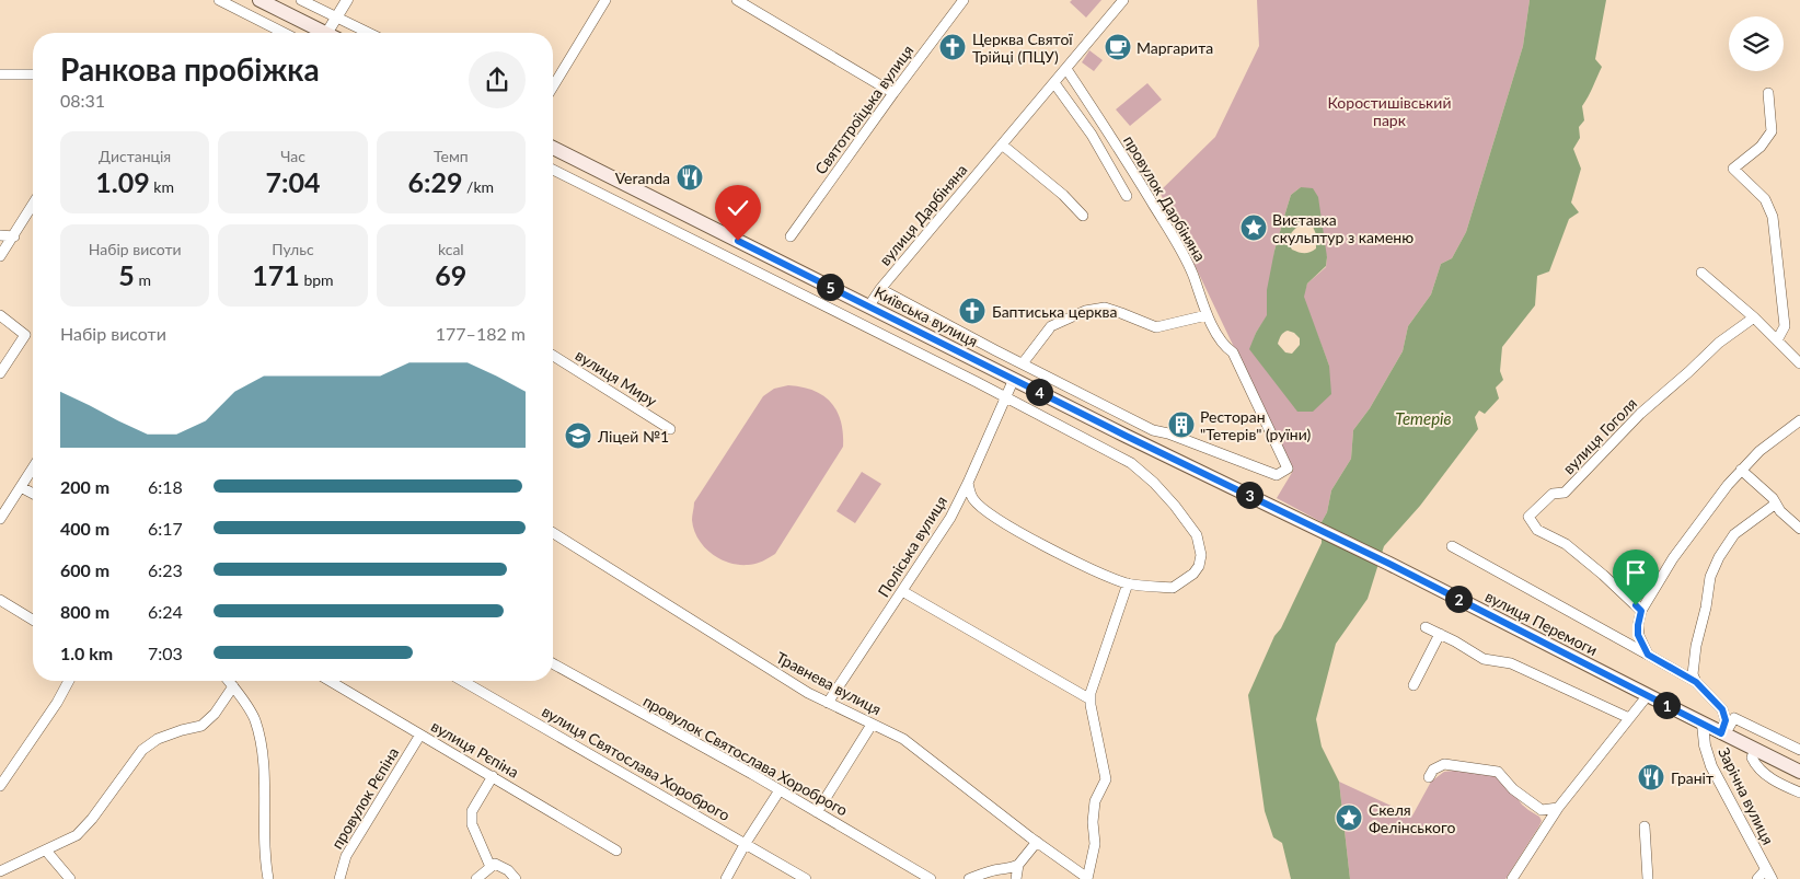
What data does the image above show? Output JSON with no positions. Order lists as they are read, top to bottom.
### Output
{
  "streets": {
    "main road": ["Київська вулиця", "вулиця Перемоги"],
    "street": [
      "Святотроїцька вулиця",
      "провулок Дарбіняна",
      "вулиця Дарбіняна",
      "вулиця Миру",
      "вулиця Гоголя",
      "Поліська вулиця",
      "Травнева вулиця",
      "вулиця Рєпіна",
      "провулок Святослава Хороброго",
      "вулиця Святослава Хороброго",
      "Зарічна вулиця",
      "провулок Рєпіна"
    ]
  },
  "crossings": [
    ["провулок Дарбіняна", "вулиця Дарбіняна"],
    ["провулок Дарбіняна", "Київська вулиця"],
    ["вулиця Дарбіняна", "Київська вулиця"],
    ["Київська вулиця", "Поліська вулиця"],
    ["Київська вулиця", "вулиця Перемоги"],
    ["Поліська вулиця", "Травнева вулиця"],
    ["вулиця Перемоги", "Зарічна вулиця"],
    ["вулиця Рєпіна", "провулок Рєпіна"]
  ],
  "water": ["Тетерів"],
  "parks": ["Коростишівський парк"],
  "places": {
    "church": ["Церква Святої Трійці (ПЦУ)", "Баптиська церква"],
    "cafe": ["Маргарита"],
    "restaurant": ["Veranda", "Граніт"],
    "place": ["Виставка скульптур з каменю", "Скеля Фелінського"],
    "building": ["Ресторан \"Тетерів\" (руїни)"],
    "school or university": ["Ліцей №1"]
  },
  "page": {
    "heading": ["Ранкова пробіжка", "08:31"],
    "stats": [
      ["Дистанція", "1.09 km"],
      ["Час", "7:04"],
      ["Темп", "6:29 /km"],
      ["Набір висоти", "5 m"],
      ["Пульс", "171 bpm"],
      ["kcal", "69"]
    ],
    "pins": [
      "5",
      "4",
      "3",
      "2",
      "1"
    ],
    "chart": ["Набір висоти", "177–182 m"],
    "list": [
      {
        "name": "200 m",
        "note": "6:18"
      },
      {
        "name": "400 m",
        "note": "6:17"
      },
      {
        "name": "600 m",
        "note": "6:23"
      },
      {
        "name": "800 m",
        "note": "6:24"
      },
      {
        "name": "1.0 km",
        "note": "7:03"
      }
    ]
  }
}
